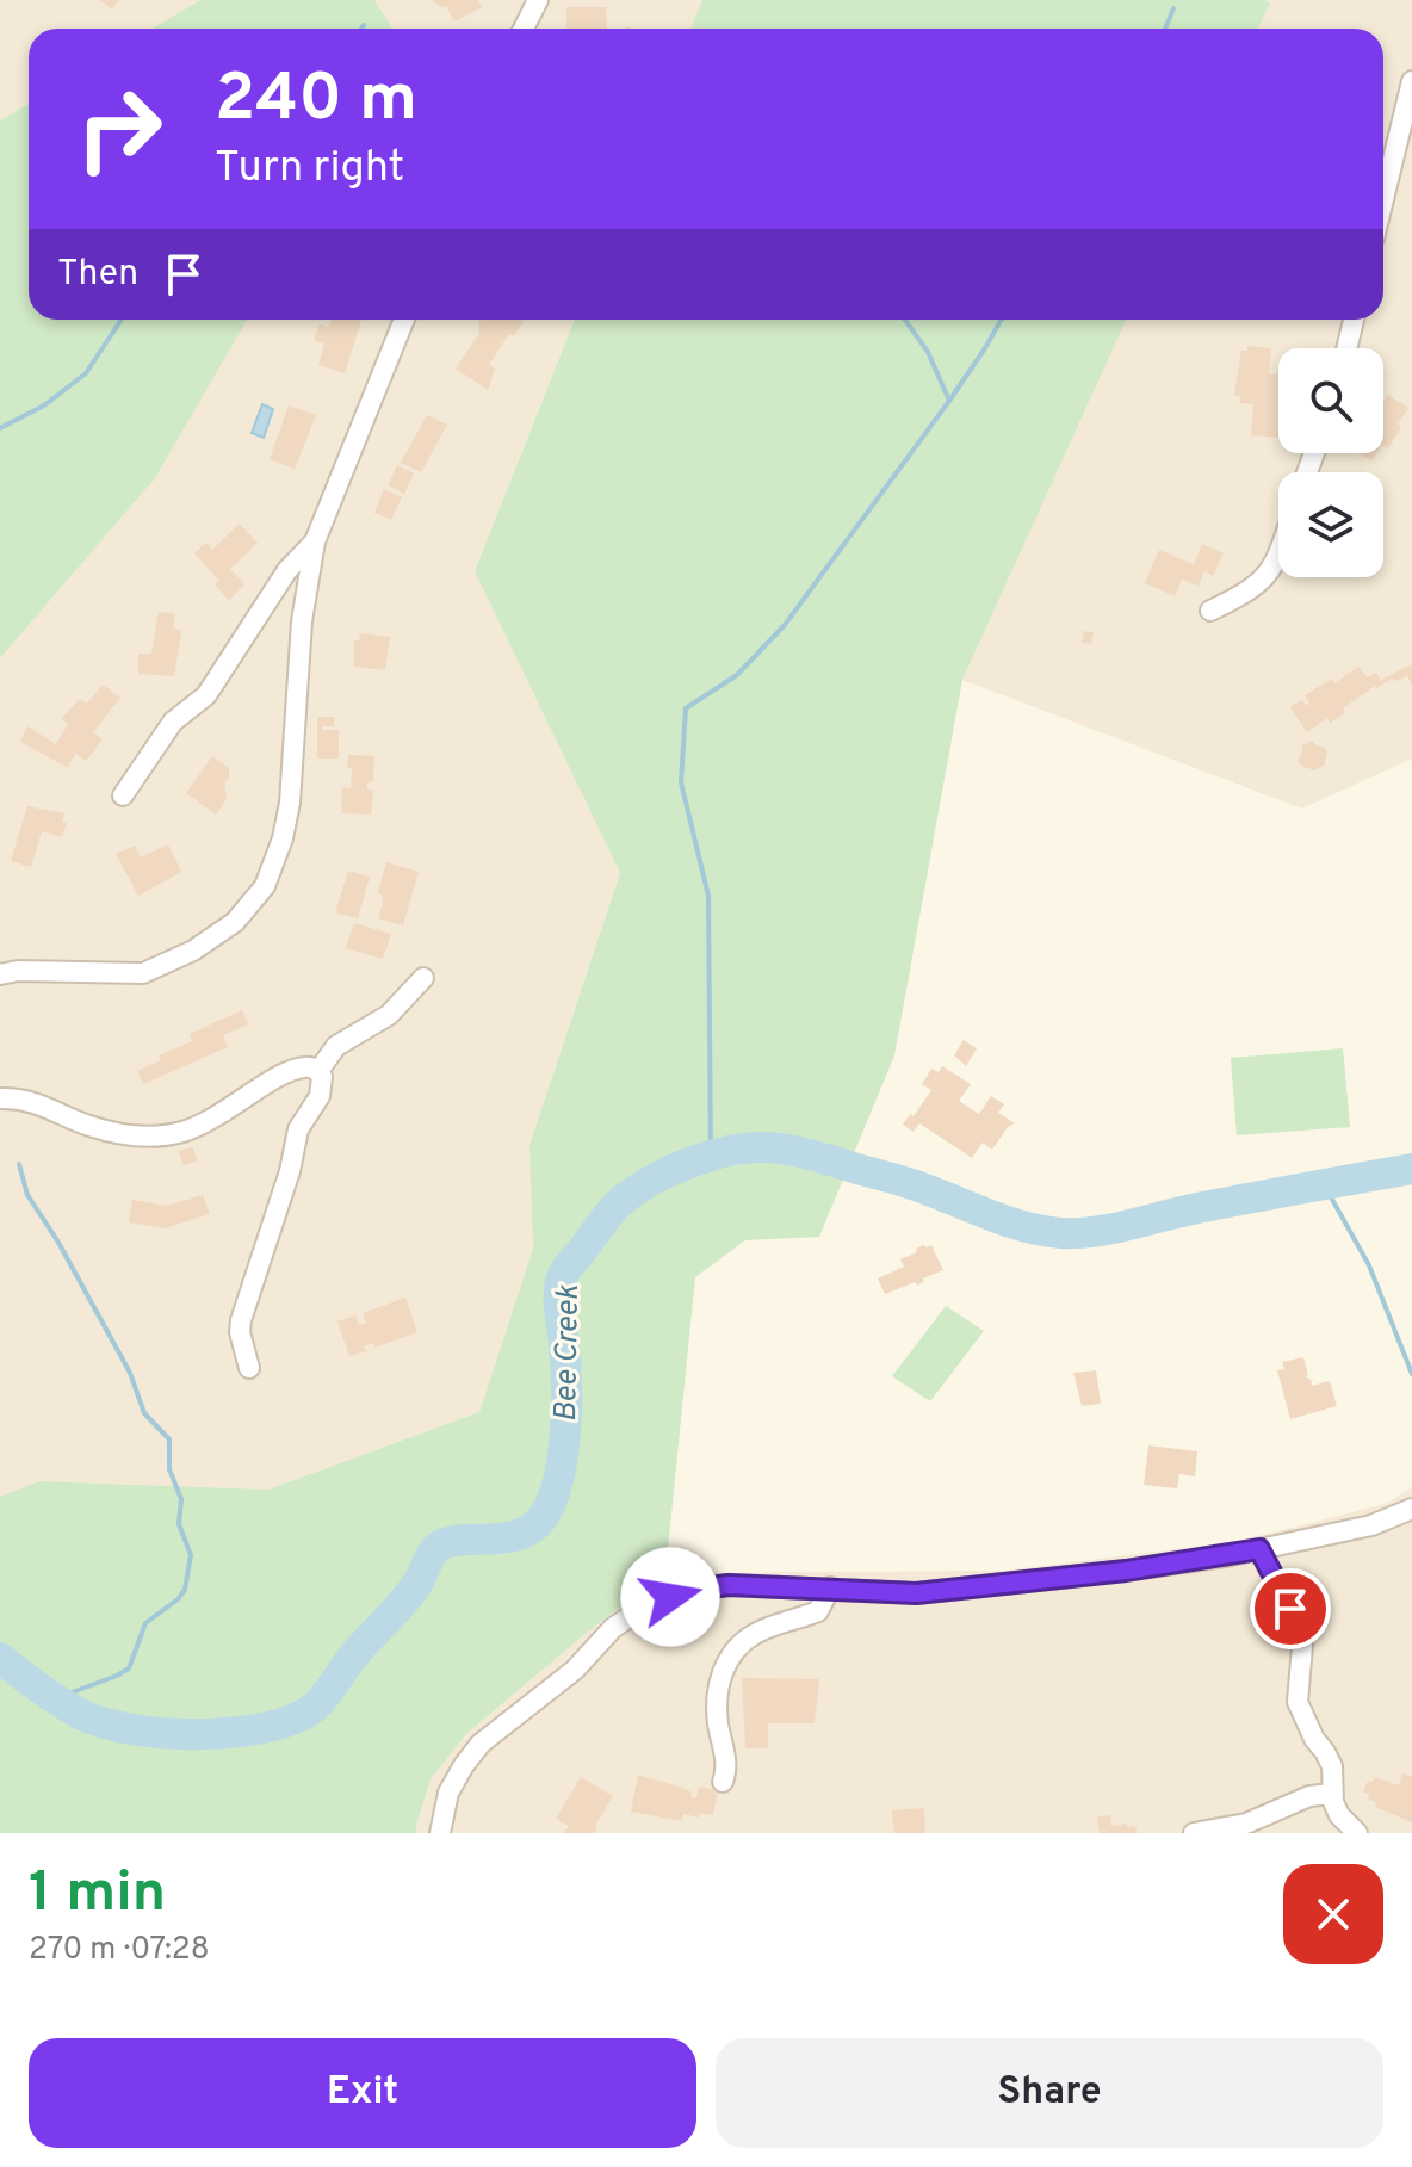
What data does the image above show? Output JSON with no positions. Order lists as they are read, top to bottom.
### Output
{
  "water": ["Bee Creek"],
  "page": {
    "turn": ["240 m", "Turn right"],
    "then": "Then",
    "heading": ["1 min", "270 m · 07:28"],
    "buttons": ["Exit", "Share"]
  }
}
